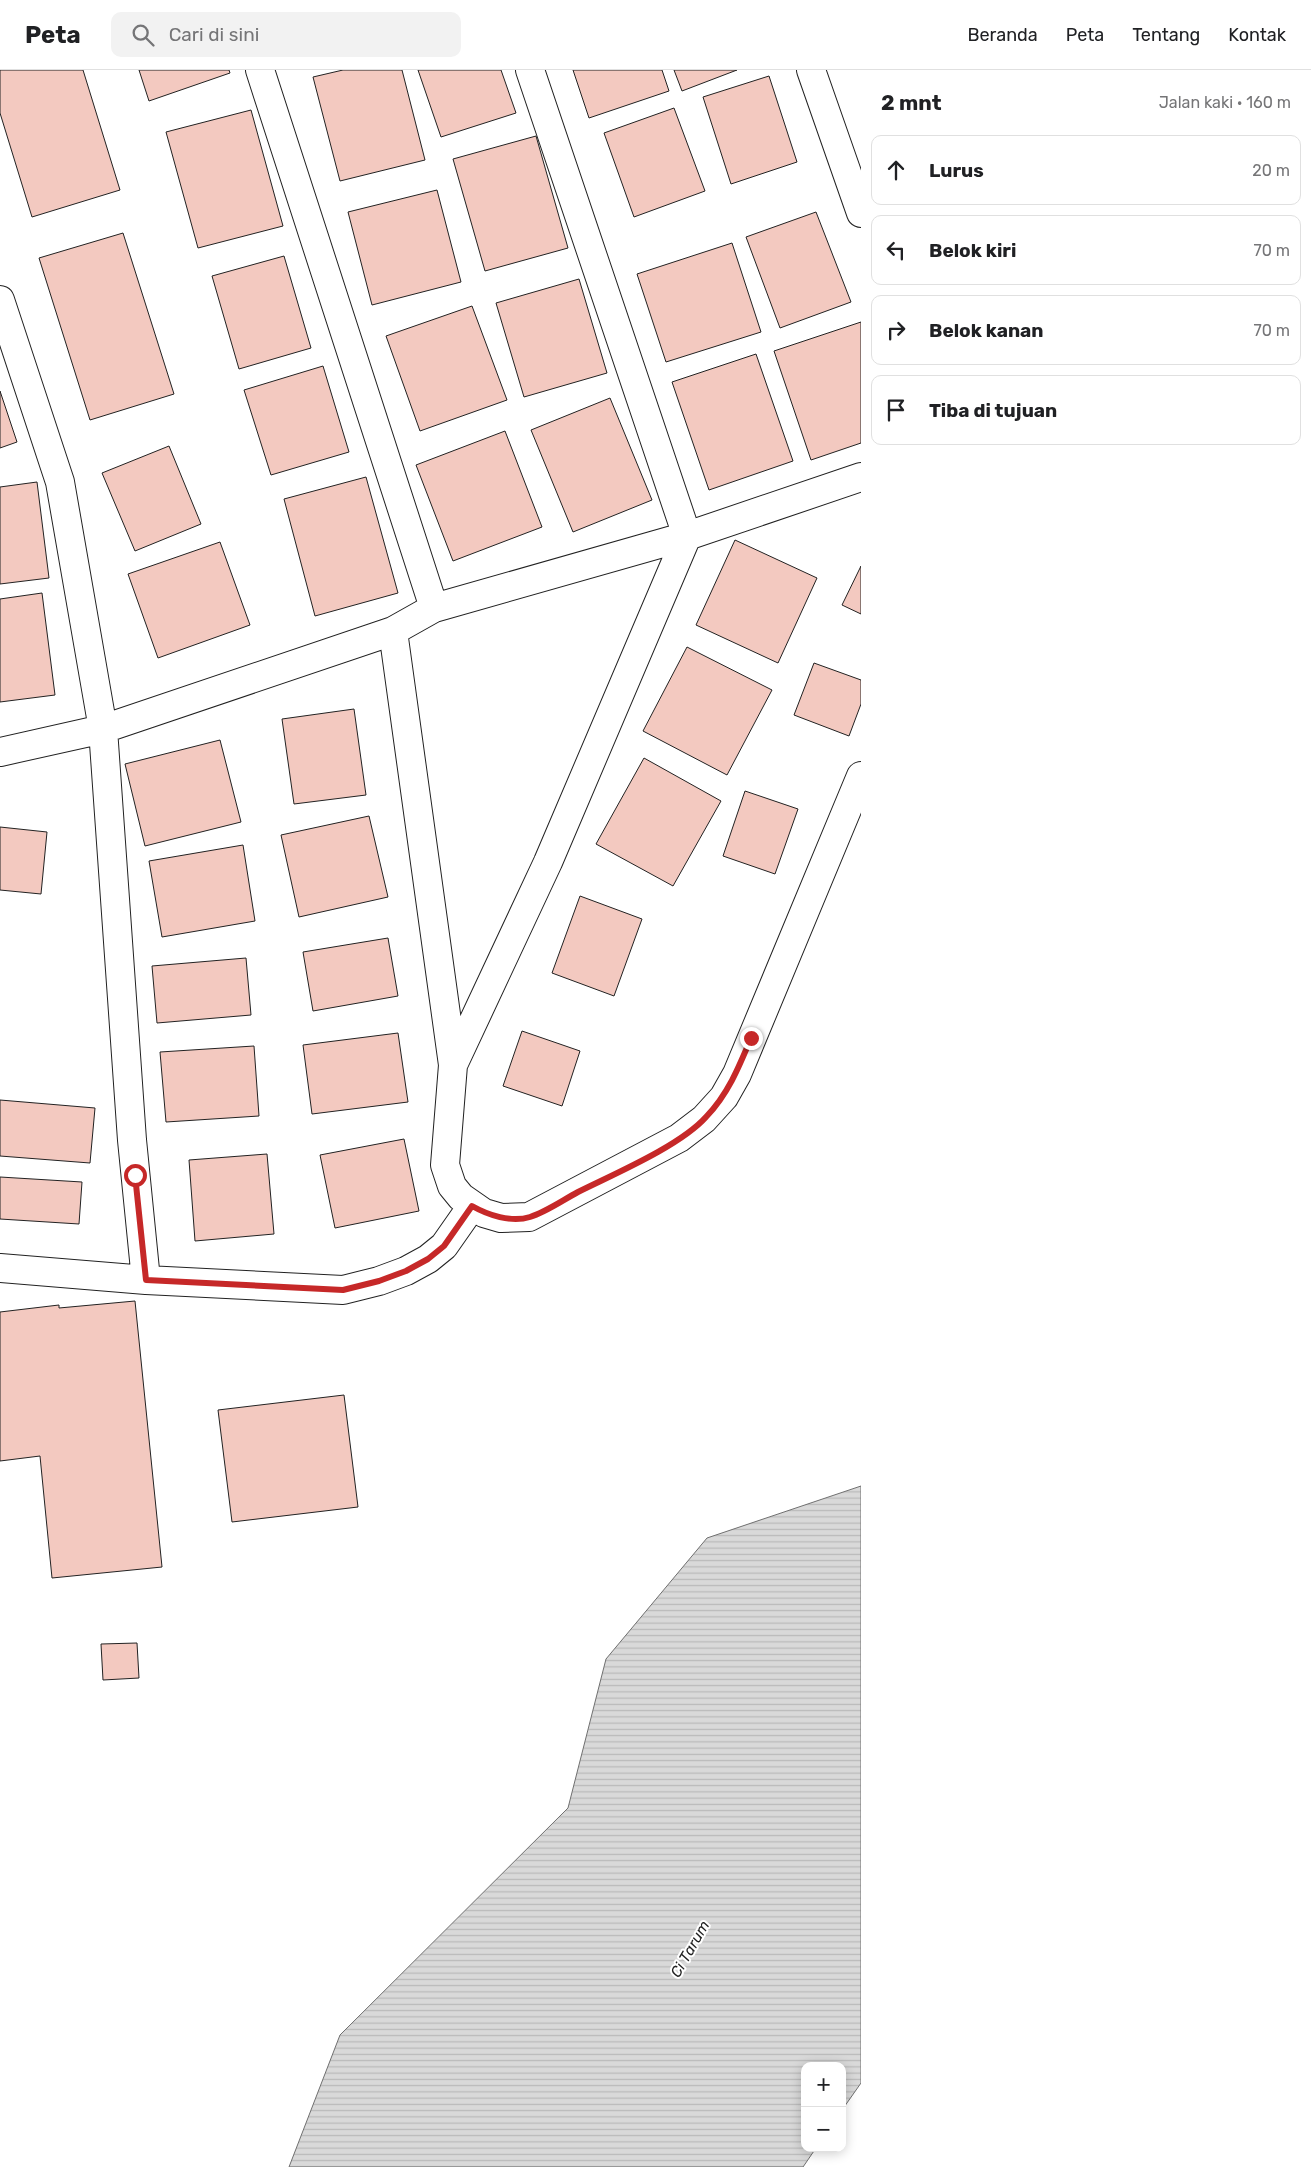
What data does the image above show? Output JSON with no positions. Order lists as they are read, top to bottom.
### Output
{
  "water": ["Ci Tarum"],
  "page": {
    "header": "Peta",
    "search": "Cari di sini",
    "nav": [
      "Beranda",
      "Peta",
      "Tentang",
      "Kontak"
    ],
    "heading": ["2 mnt", "Jalan kaki · 160 m"],
    "list": [
      ["Lurus", "20 m"],
      ["Belok kiri", "70 m"],
      ["Belok kanan", "70 m"],
      "Tiba di tujuan"
    ],
    "map_buttons": ["+", "−"]
  }
}
